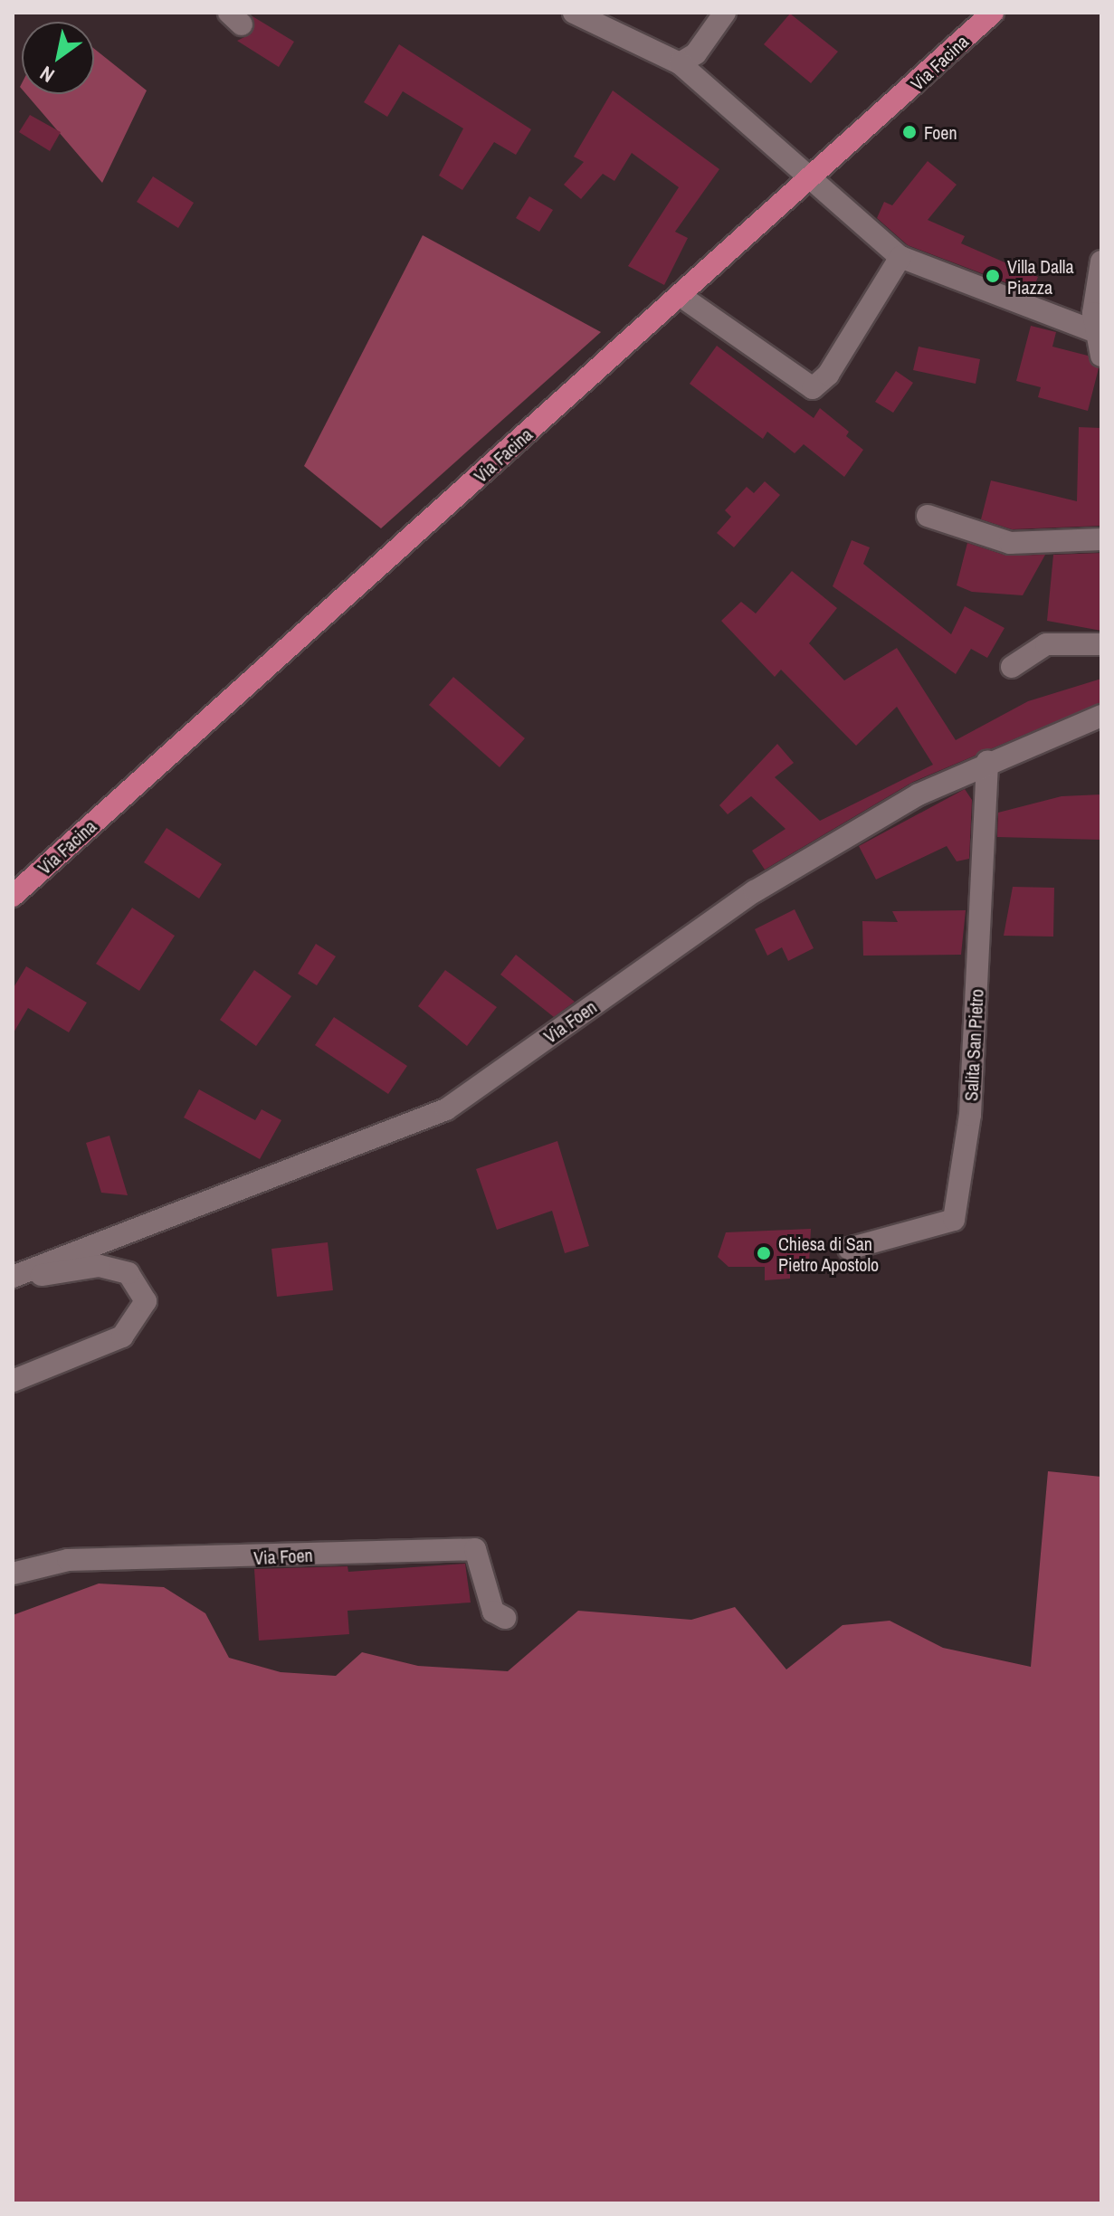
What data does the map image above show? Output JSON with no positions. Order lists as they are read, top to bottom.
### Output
{
  "streets": {
    "main road": ["Via Facina"],
    "street": ["Via Foen", "Salita San Pietro"]
  },
  "crossings": [
    ["Via Foen", "Salita San Pietro"]
  ],
  "places": ["Foen", "Villa Dalla Piazza", "Chiesa di San Pietro Apostolo"],
  "north": "bottom left"
}
